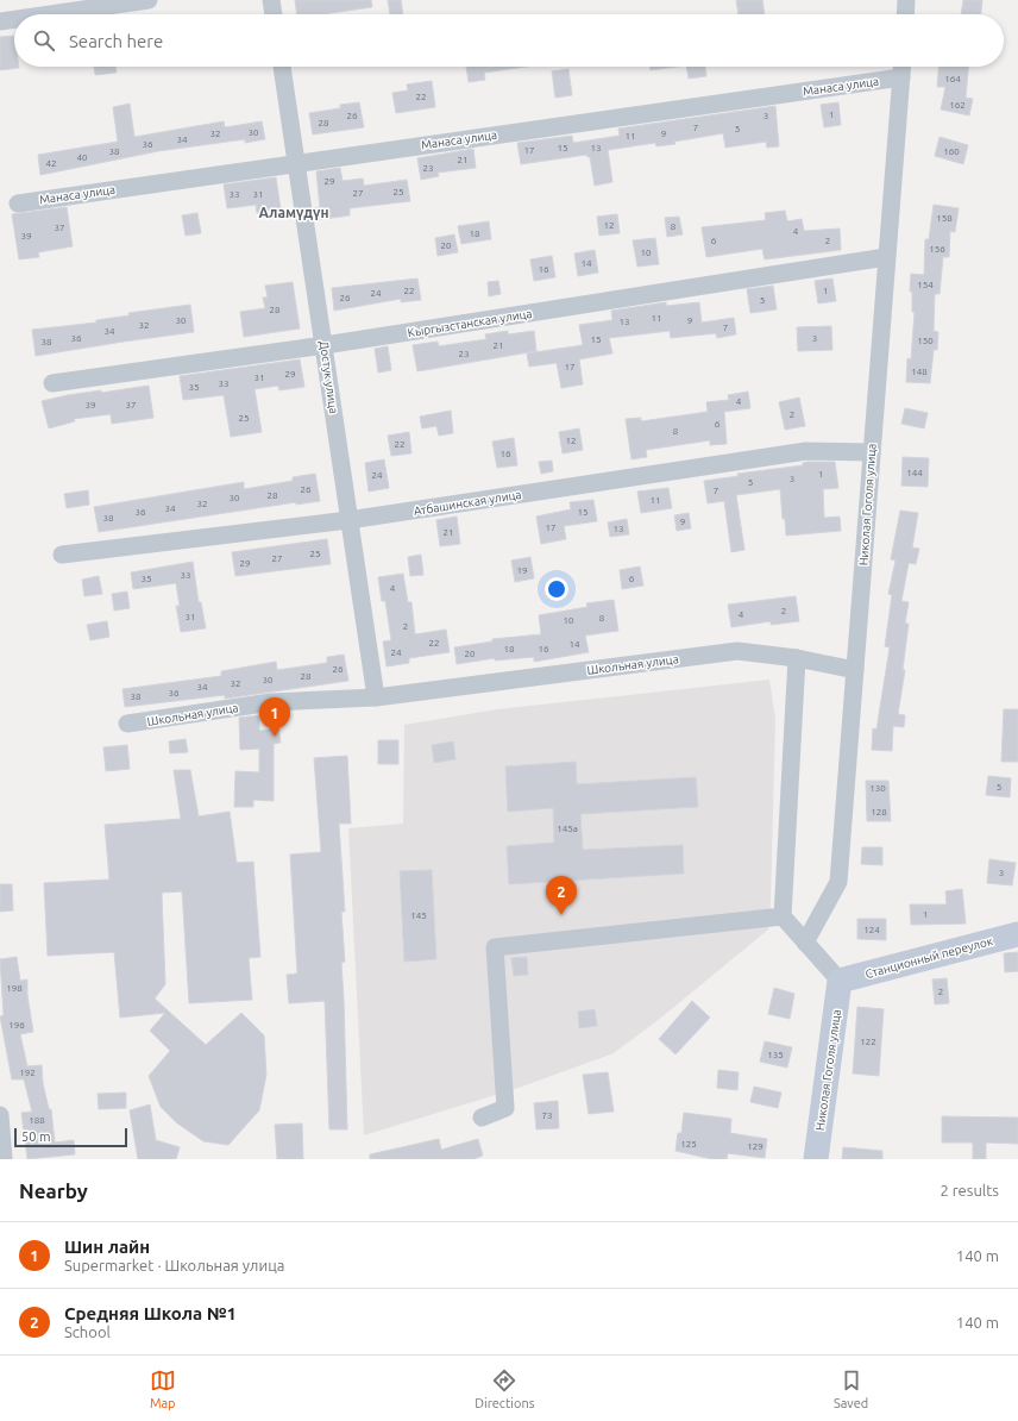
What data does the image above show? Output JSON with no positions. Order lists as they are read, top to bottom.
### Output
{
  "streets": {
    "street": [
      "Манаса улица",
      "Кыргызстанская улица",
      "Достук улица",
      "Атбашинская улица",
      "Николая Гоголя улица",
      "Школьная улица",
      "Станционный переулок"
    ]
  },
  "crossings": [
    ["Манаса улица", "Достук улица"],
    ["Манаса улица", "Николая Гоголя улица"],
    ["Кыргызстанская улица", "Достук улица"],
    ["Кыргызстанская улица", "Николая Гоголя улица"],
    ["Достук улица", "Атбашинская улица"],
    ["Достук улица", "Школьная улица"],
    ["Атбашинская улица", "Николая Гоголя улица"],
    ["Николая Гоголя улица", "Школьная улица"],
    ["Николая Гоголя улица", "Станционный переулок"]
  ],
  "districts": ["Аламүдүн"],
  "house_numbers": [
    "164",
    "22",
    "162",
    "1",
    "26",
    "3",
    "28",
    "7",
    "5",
    "30",
    "32",
    "9",
    "11",
    "34",
    "36",
    "15",
    "13",
    "17",
    "38",
    "160",
    "40",
    "21",
    "42",
    "23",
    "29",
    "25",
    "27",
    "33",
    "31",
    "158",
    "12",
    "8",
    "37",
    "4",
    "18",
    "39",
    "6",
    "2",
    "20",
    "156",
    "10",
    "14",
    "16",
    "154",
    "22",
    "1",
    "24",
    "26",
    "5",
    "28",
    "11",
    "30",
    "9",
    "13",
    "32",
    "7",
    "34",
    "36",
    "3",
    "15",
    "150",
    "38",
    "21",
    "23",
    "17",
    "148",
    "29",
    "31",
    "33",
    "35",
    "4",
    "39",
    "37",
    "2",
    "25",
    "6",
    "8",
    "12",
    "22",
    "16",
    "144",
    "1",
    "24",
    "3",
    "5",
    "26",
    "7",
    "28",
    "30",
    "11",
    "32",
    "34",
    "36",
    "15",
    "38",
    "9",
    "17",
    "13",
    "21",
    "25",
    "27",
    "29",
    "19",
    "33",
    "35",
    "6",
    "4",
    "2",
    "4",
    "31",
    "8",
    "10",
    "2",
    "22",
    "14",
    "18",
    "16",
    "24",
    "20",
    "26",
    "28",
    "30",
    "32",
    "34",
    "36",
    "38",
    "5",
    "130",
    "128",
    "145а",
    "3",
    "1",
    "145",
    "124",
    "198",
    "2",
    "196",
    "122",
    "135",
    "192",
    "73",
    "188",
    "125",
    "129"
  ],
  "scale_bar": "50 m",
  "page": {
    "search": "Search here",
    "pins": ["1", "2"],
    "scale": "50 m",
    "heading": ["Nearby", "2 results"],
    "list": [
      {
        "mark": "1",
        "name": "Шин лайн",
        "note": "Supermarket · Школьная улица",
        "value": "140 m"
      },
      {
        "mark": "2",
        "name": "Средняя Школа №1",
        "note": "School",
        "value": "140 m"
      }
    ],
    "nav": ["Map", "Directions", "Saved"]
  }
}
